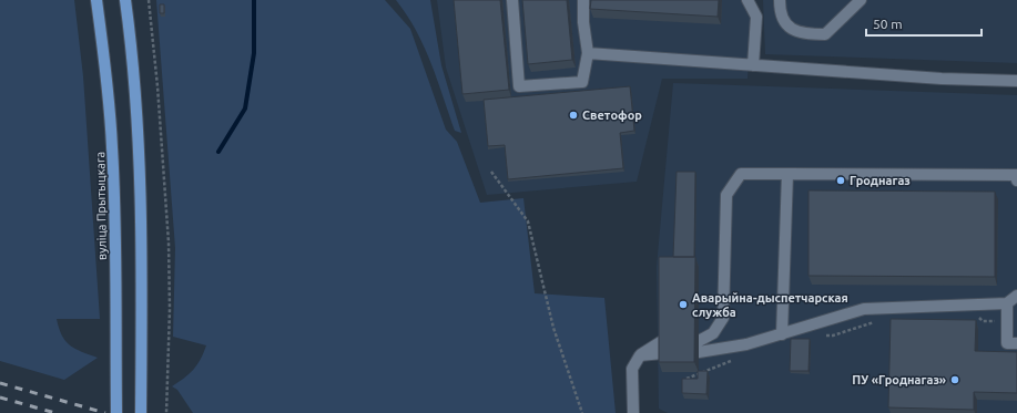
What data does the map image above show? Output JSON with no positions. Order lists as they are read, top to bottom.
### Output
{
  "streets": {
    "main road": ["вуліца Прытыцкага"]
  },
  "places": [
    "Светофор",
    "Гроднагаз",
    "Аварыйна-дыспетчарская служба",
    "ПУ «Гроднагаз»"
  ],
  "scale_bar": "50 m"
}
